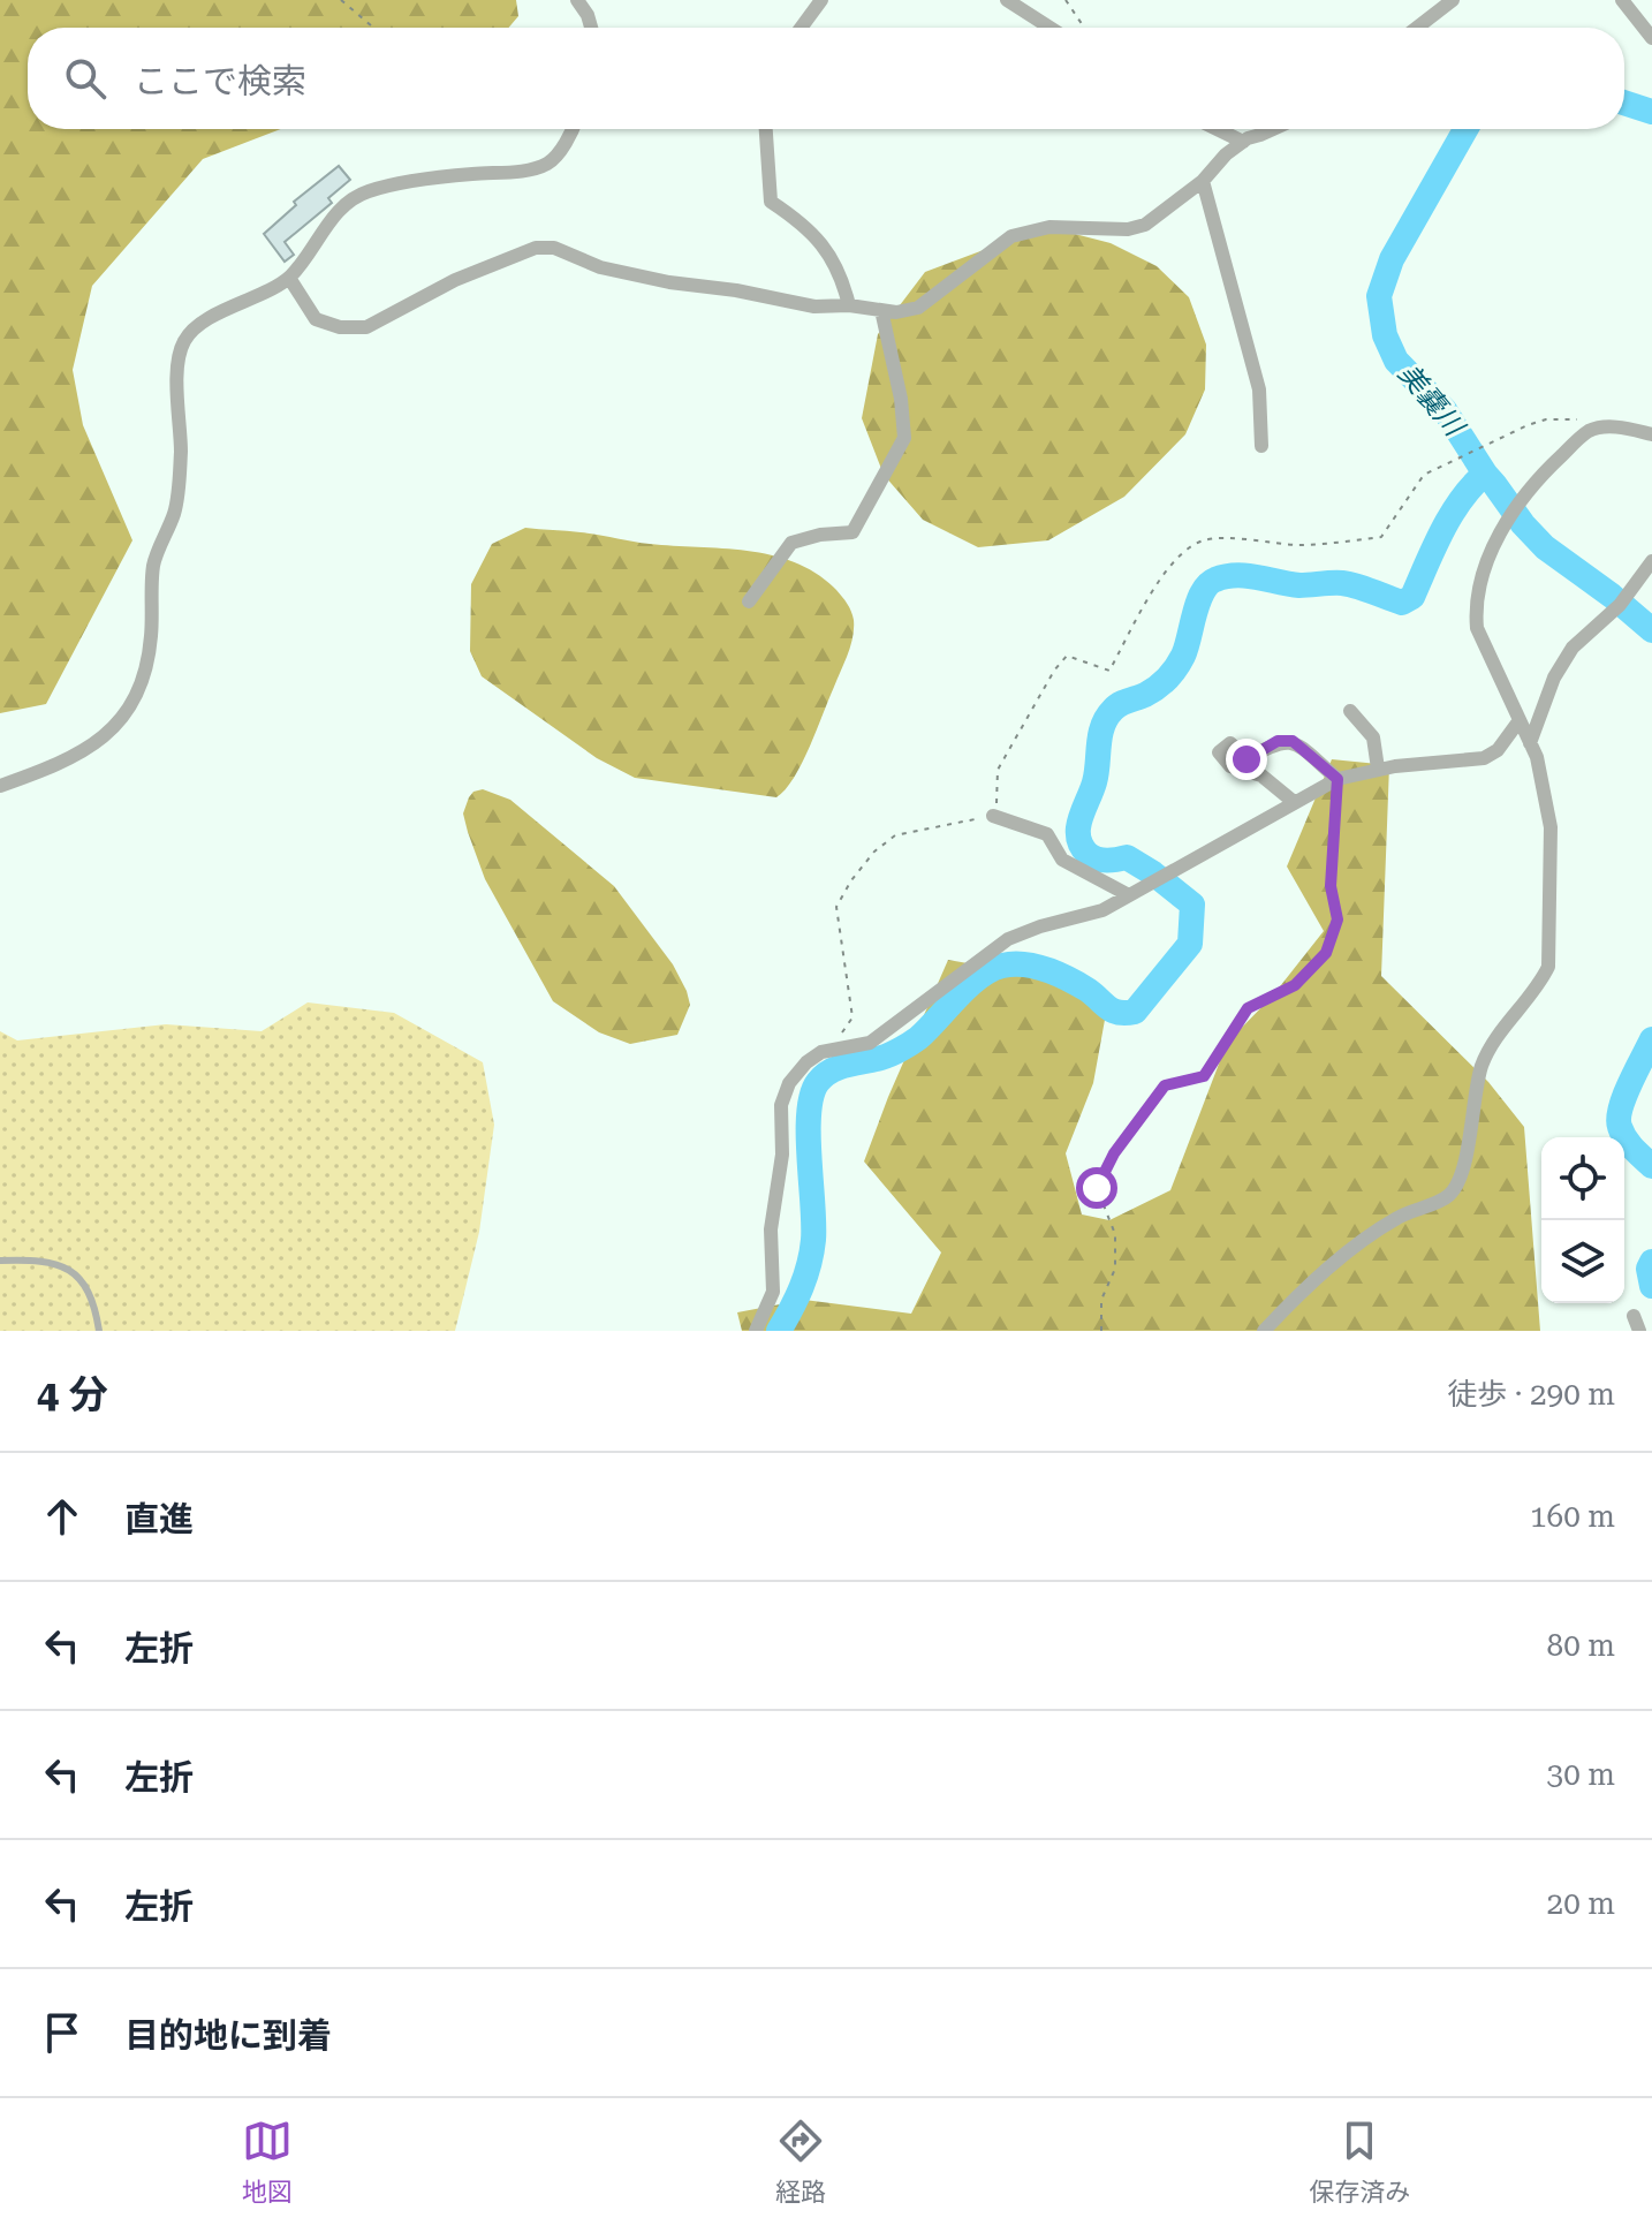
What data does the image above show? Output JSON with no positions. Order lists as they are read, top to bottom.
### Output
{
  "water": ["美嚢川"],
  "page": {
    "search": "ここで検索",
    "heading": ["4 分", "徒歩 · 290 m"],
    "list": [
      ["直進", "160 m"],
      ["左折", "80 m"],
      ["左折", "30 m"],
      ["左折", "20 m"],
      "目的地に到着"
    ],
    "nav": ["地図", "経路", "保存済み"]
  }
}
